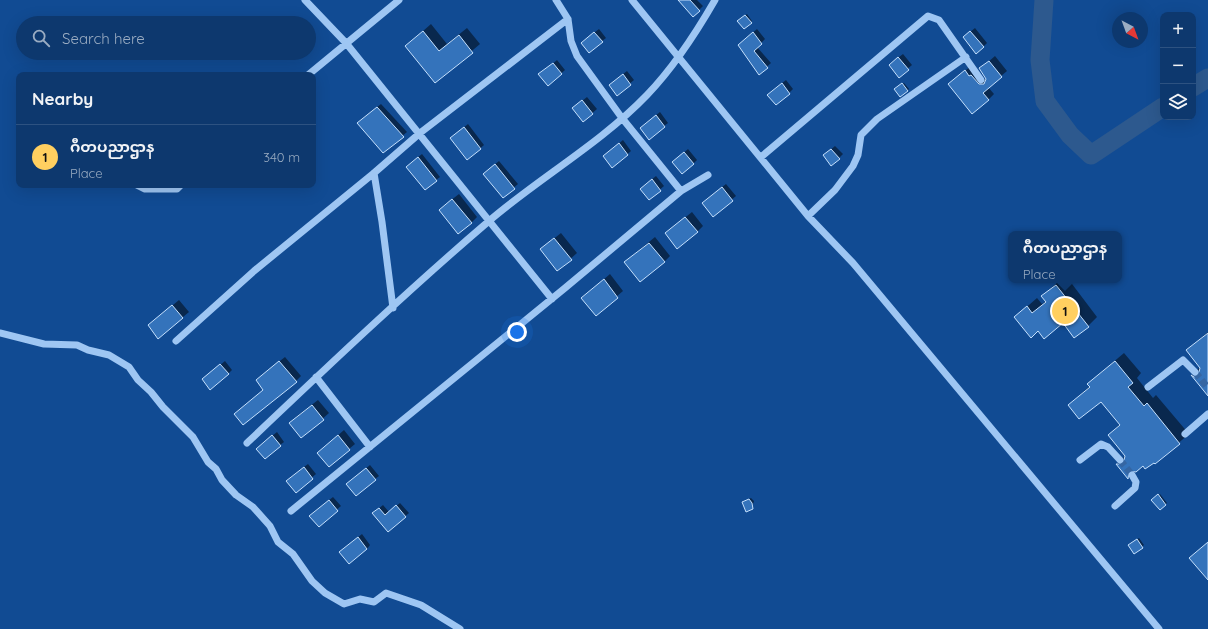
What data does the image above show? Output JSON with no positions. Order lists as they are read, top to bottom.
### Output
{
  "north": "bottom right",
  "page": {
    "map_buttons": ["+", "−"],
    "search": "Search here",
    "heading": "Nearby",
    "list": [
      {
        "mark": "1",
        "name": "ဂီတပညာဌာန",
        "note": "Place",
        "value": "340 m"
      }
    ],
    "popup": ["ဂီတပညာဌာန", "Place"],
    "pins": "1"
  }
}
